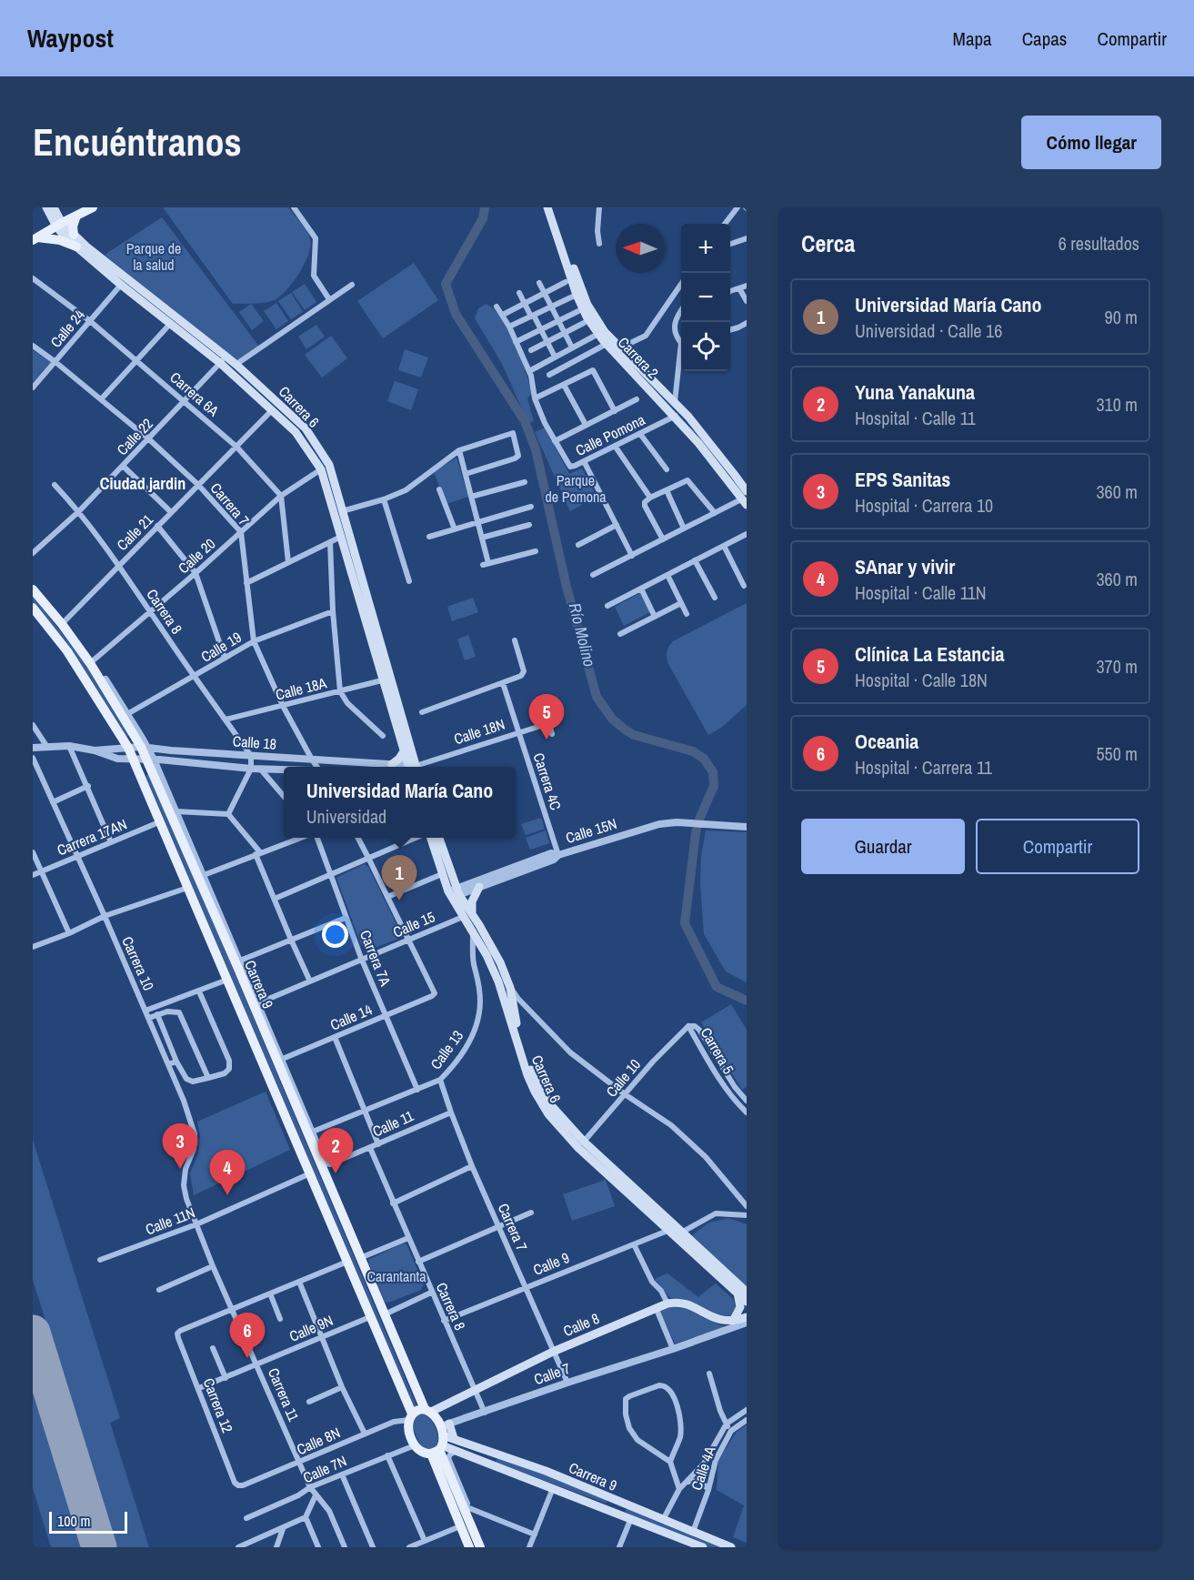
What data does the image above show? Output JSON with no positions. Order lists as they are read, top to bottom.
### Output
{
  "streets": {
    "main road": [
      "Carrera 2",
      "Carrera 6",
      "Carrera 9",
      "Calle 8"
    ],
    "street": [
      "Calle 24",
      "Carrera 6A",
      "Calle Pomona",
      "Calle 22",
      "Carrera 7",
      "Calle 21",
      "Calle 20",
      "Carrera 8",
      "Calle 19",
      "Calle 18A",
      "Calle 18N",
      "Calle 18",
      "Carrera 4C",
      "Calle 15N",
      "Carrera 17AN",
      "Calle 15",
      "Carrera 7A",
      "Carrera 10",
      "Calle 14",
      "Calle 13",
      "Carrera 5",
      "Calle 10",
      "Calle 11",
      "Calle 11N",
      "Calle 9",
      "Calle 9N",
      "Calle 7",
      "Carrera 11",
      "Carrera 12",
      "Calle 8N",
      "Calle 4A",
      "Calle 7N"
    ]
  },
  "crossings": [
    ["Calle 24", "Carrera 6A"],
    ["Calle 24", "Carrera 6"],
    ["Calle 24", "Carrera 7"],
    ["Carrera 2", "Calle Pomona"],
    ["Carrera 6A", "Calle 22"],
    ["Carrera 6A", "Calle 21"],
    ["Carrera 6A", "Calle 20"],
    ["Carrera 6", "Calle 22"],
    ["Carrera 6", "Calle 21"],
    ["Carrera 6", "Calle 20"],
    ["Carrera 6", "Calle 18A"],
    ["Carrera 6", "Calle 15N"],
    ["Carrera 6", "Calle 15"],
    ["Carrera 6", "Calle 13"],
    ["Carrera 6", "Calle 10"],
    ["Carrera 6", "Calle 9"],
    ["Calle 22", "Carrera 7"],
    ["Calle 22", "Carrera 8"],
    ["Carrera 7", "Calle 21"],
    ["Carrera 7", "Calle 20"],
    ["Carrera 7", "Calle 19"],
    ["Carrera 7", "Calle 18A"],
    ["Carrera 7", "Calle 18"],
    ["Carrera 7", "Calle 13"],
    ["Carrera 7", "Calle 11"],
    ["Carrera 7", "Calle 9"],
    ["Carrera 7", "Calle 8"],
    ["Carrera 7", "Calle 7"],
    ["Calle 21", "Carrera 8"],
    ["Calle 21", "Carrera 9"],
    ["Calle 20", "Carrera 8"],
    ["Calle 20", "Carrera 9"],
    ["Carrera 8", "Calle 19"],
    ["Carrera 8", "Calle 18A"],
    ["Carrera 8", "Calle 18"],
    ["Carrera 8", "Calle 11"],
    ["Carrera 8", "Calle 9"],
    ["Carrera 8", "Calle 8"],
    ["Carrera 8", "Calle 7"],
    ["Calle 18N", "Carrera 4C"],
    ["Calle 18", "Carrera 9"],
    ["Carrera 4C", "Calle 15N"],
    ["Carrera 17AN", "Carrera 10"],
    ["Carrera 17AN", "Carrera 9"],
    ["Calle 15", "Carrera 7A"],
    ["Calle 15", "Carrera 9"],
    ["Calle 15", "Calle 14"],
    ["Carrera 7A", "Calle 14"],
    ["Carrera 7A", "Calle 13"],
    ["Carrera 10", "Carrera 11"],
    ["Carrera 9", "Calle 14"],
    ["Carrera 9", "Calle 11N"],
    ["Carrera 9", "Calle 8"],
    ["Carrera 9", "Calle 9N"],
    ["Carrera 9", "Calle 7"],
    ["Carrera 9", "Calle 8N"],
    ["Carrera 9", "Calle 4A"],
    ["Carrera 9", "Calle 7N"],
    ["Carrera 5", "Calle 10"],
    ["Calle 11N", "Carrera 11"],
    ["Calle 9N", "Carrera 11"],
    ["Calle 9N", "Carrera 12"],
    ["Carrera 11", "Carrera 12"],
    ["Carrera 11", "Calle 8N"],
    ["Carrera 11", "Calle 7N"],
    ["Carrera 12", "Calle 8N"]
  ],
  "districts": ["Ciudad jardin"],
  "water": ["Río Molino"],
  "parks": ["Parque de la salud", "Parque de Pomona", "Carantanta"],
  "scale_bar": "100 m",
  "north": "left",
  "page": {
    "header": "Waypost",
    "nav": ["Mapa", "Capas", "Compartir"],
    "buttons": [
      "Cómo llegar",
      ["Guardar", "Compartir"]
    ],
    "title": "Encuéntranos",
    "heading": ["Cerca", "6 resultados"],
    "map_buttons": ["+", "−"],
    "list": [
      {
        "mark": "1",
        "name": "Universidad María Cano",
        "note": "Universidad · Calle 16",
        "value": "90 m"
      },
      {
        "mark": "2",
        "name": "Yuna Yanakuna",
        "note": "Hospital · Calle 11",
        "value": "310 m"
      },
      {
        "mark": "3",
        "name": "EPS Sanitas",
        "note": "Hospital · Carrera 10",
        "value": "360 m"
      },
      {
        "mark": "4",
        "name": "SAnar y vivir",
        "note": "Hospital · Calle 11N",
        "value": "360 m"
      },
      {
        "mark": "5",
        "name": "Clínica La Estancia",
        "note": "Hospital · Calle 18N",
        "value": "370 m"
      },
      {
        "mark": "6",
        "name": "Oceania",
        "note": "Hospital · Carrera 11",
        "value": "550 m"
      }
    ],
    "pins": [
      "5",
      "1",
      "3",
      "2",
      "4",
      "6"
    ],
    "popup": ["Universidad María Cano", "Universidad"],
    "scale": "100 m"
  }
}
